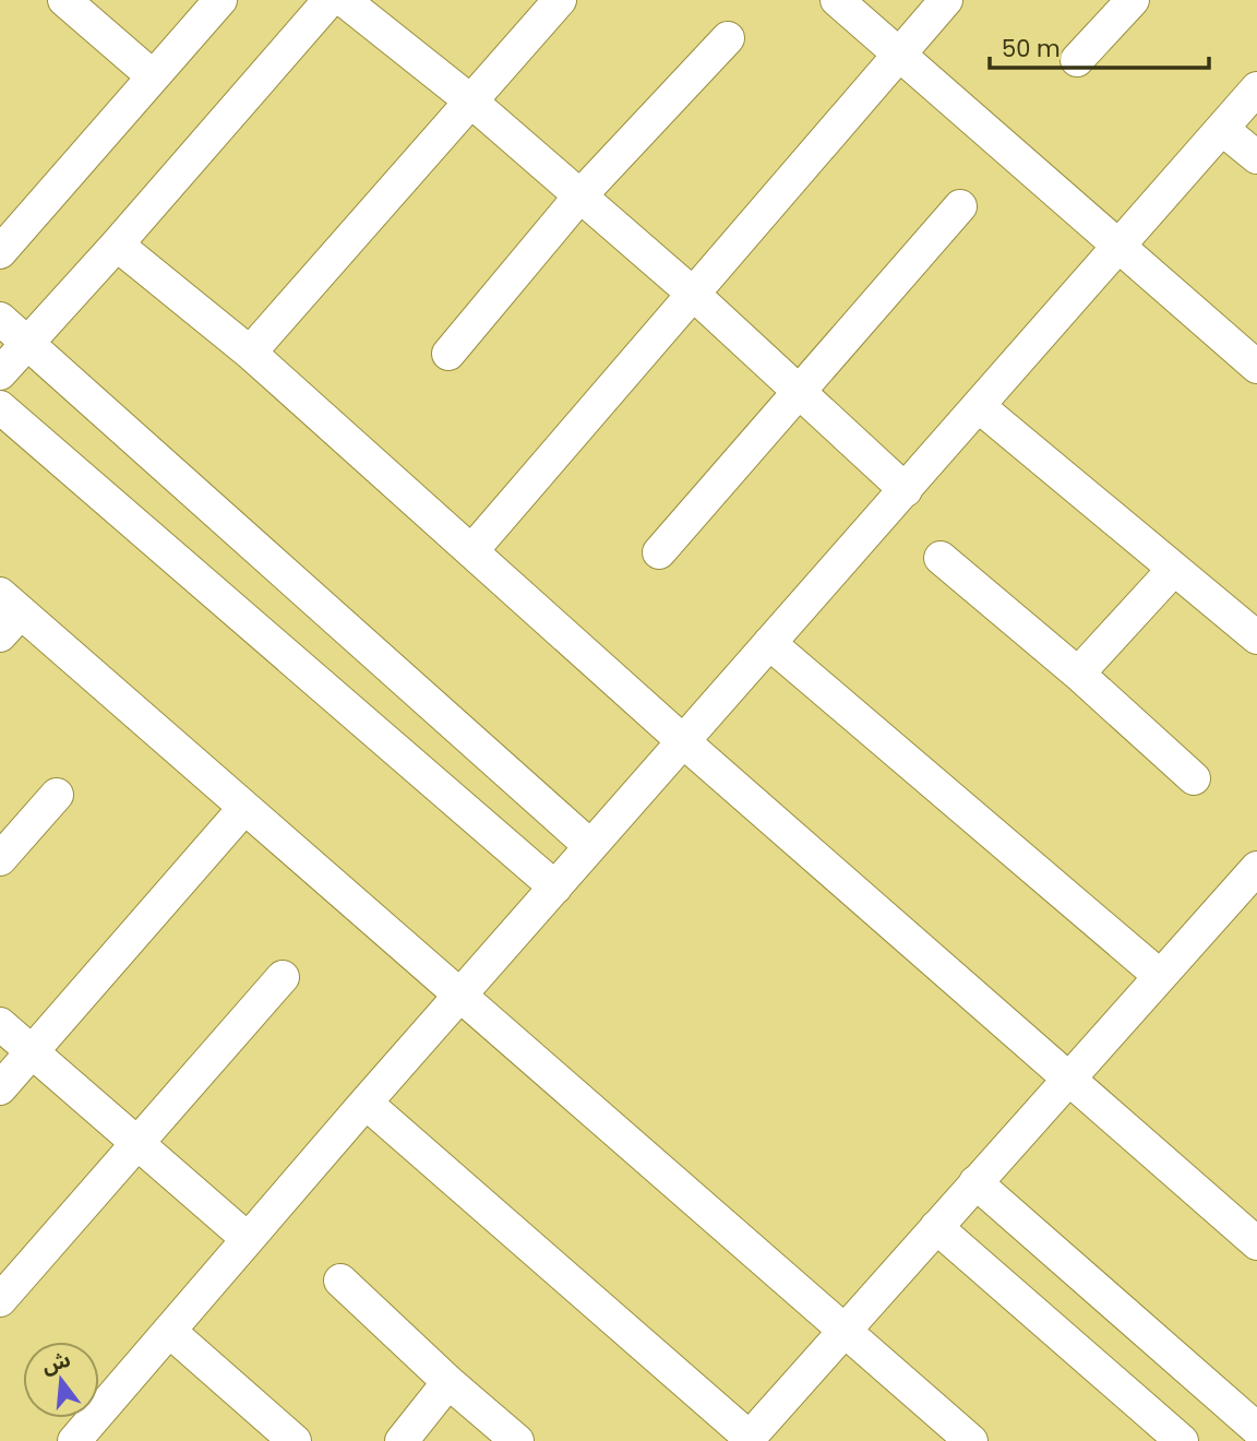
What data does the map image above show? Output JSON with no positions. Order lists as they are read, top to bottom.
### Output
{
  "scale_bar": "50 m",
  "north": "top"
}
